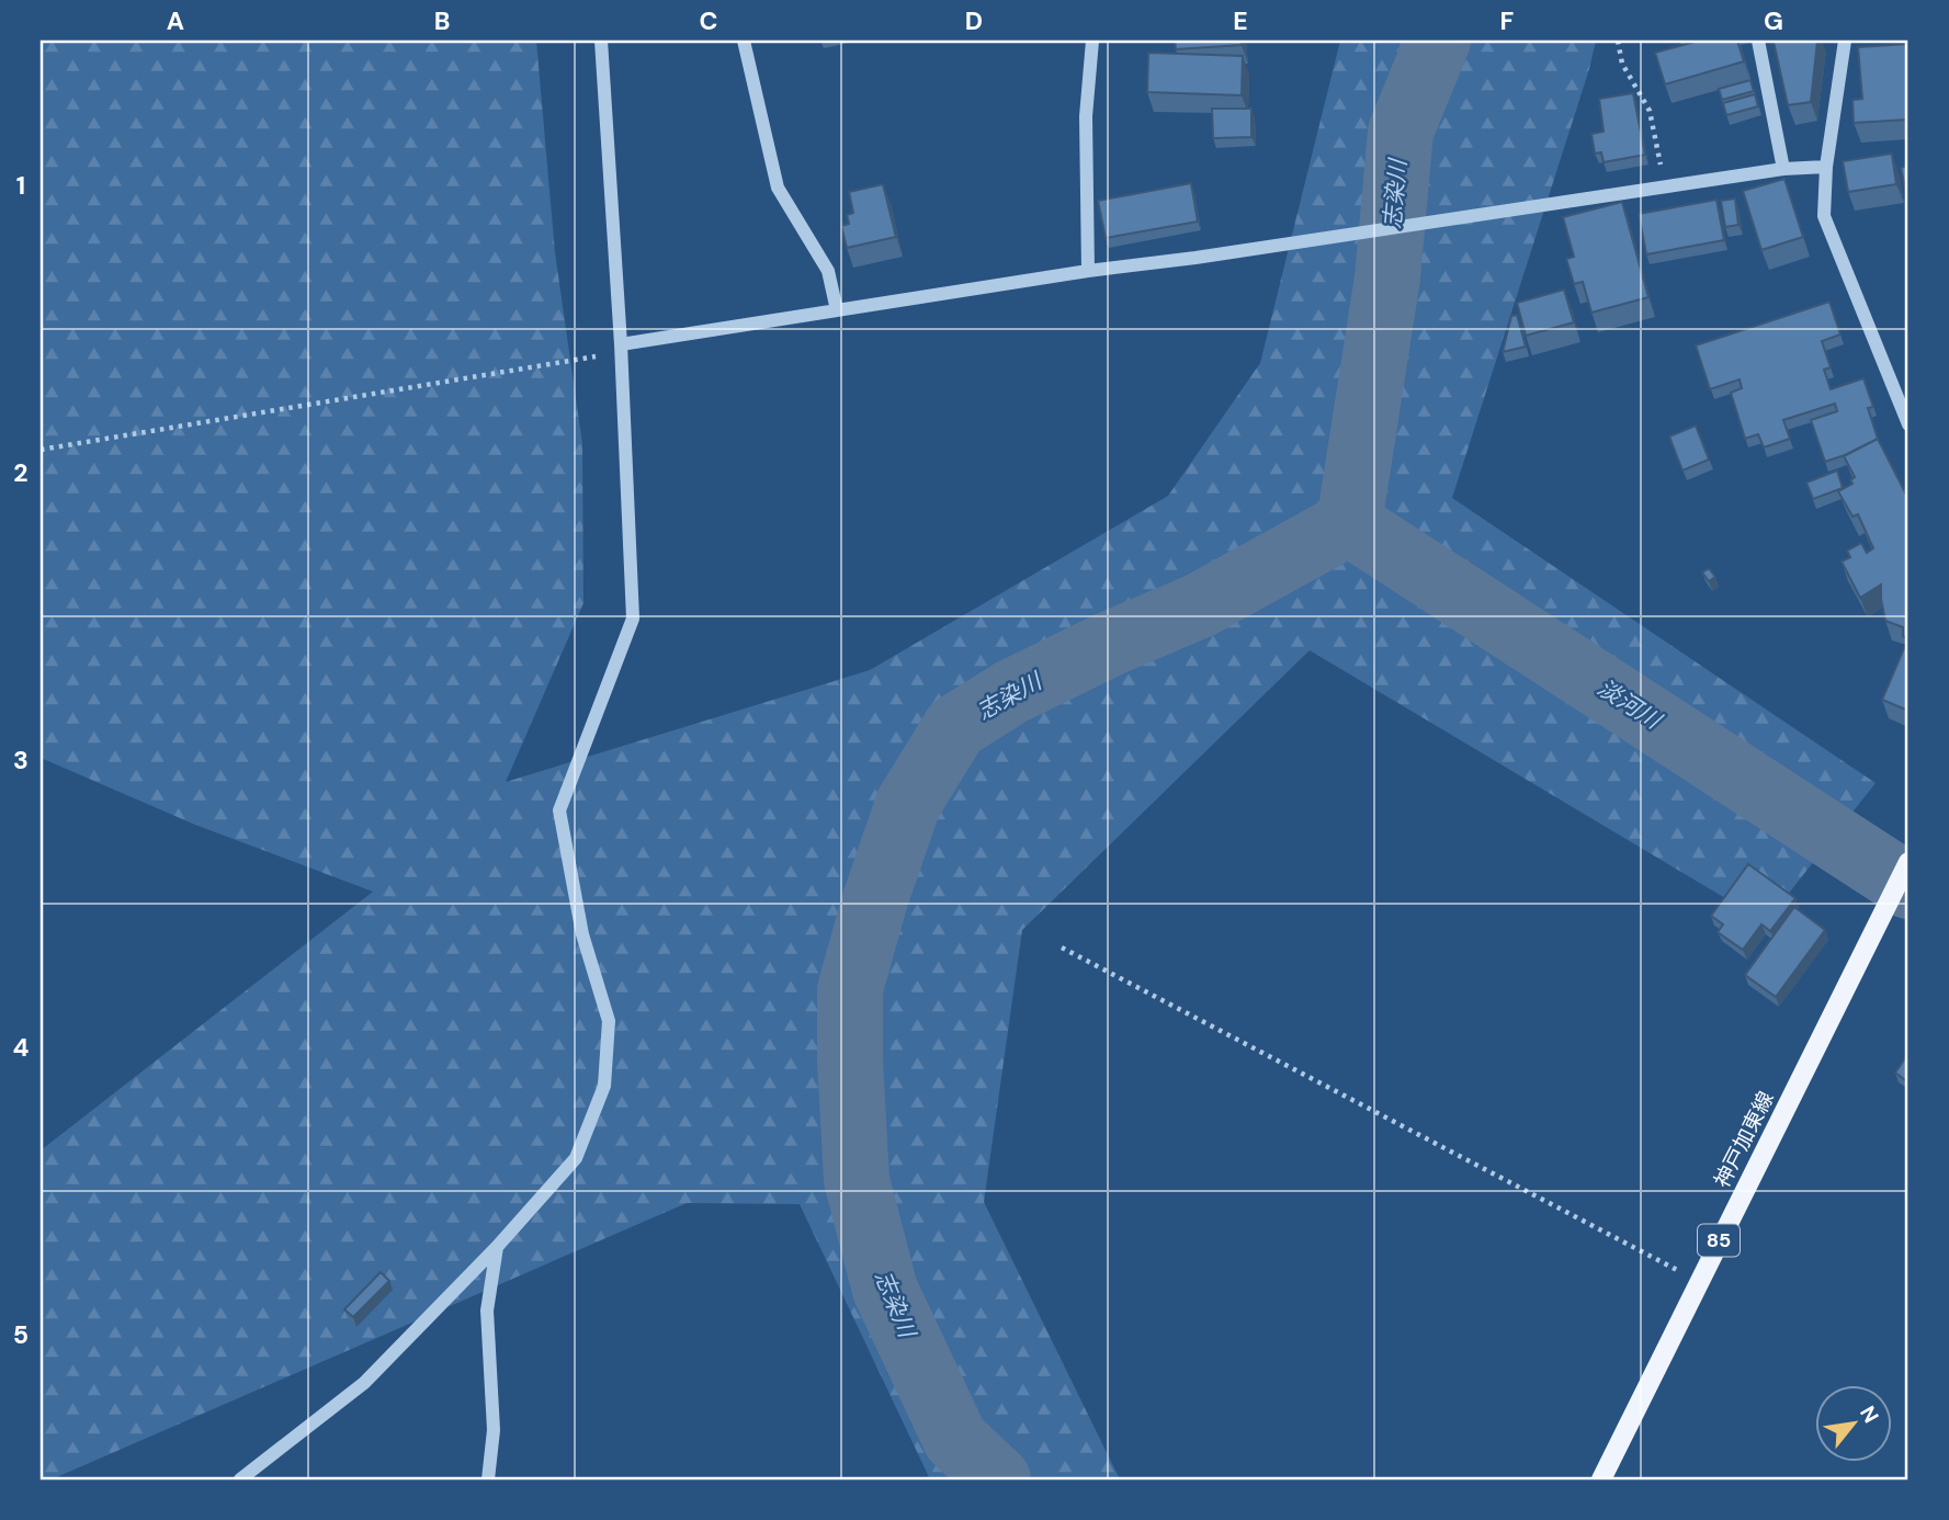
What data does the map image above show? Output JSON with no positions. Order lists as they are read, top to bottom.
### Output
{
  "streets": {
    "main road": ["神戸加東線", "85"]
  },
  "water": ["志染川", "淡河川"],
  "north": "top right",
  "grid": {
    "columns": [
      "A",
      "B",
      "C",
      "D",
      "E",
      "F",
      "G"
    ],
    "rows": [
      "1",
      "2",
      "3",
      "4",
      "5"
    ]
  }
}
